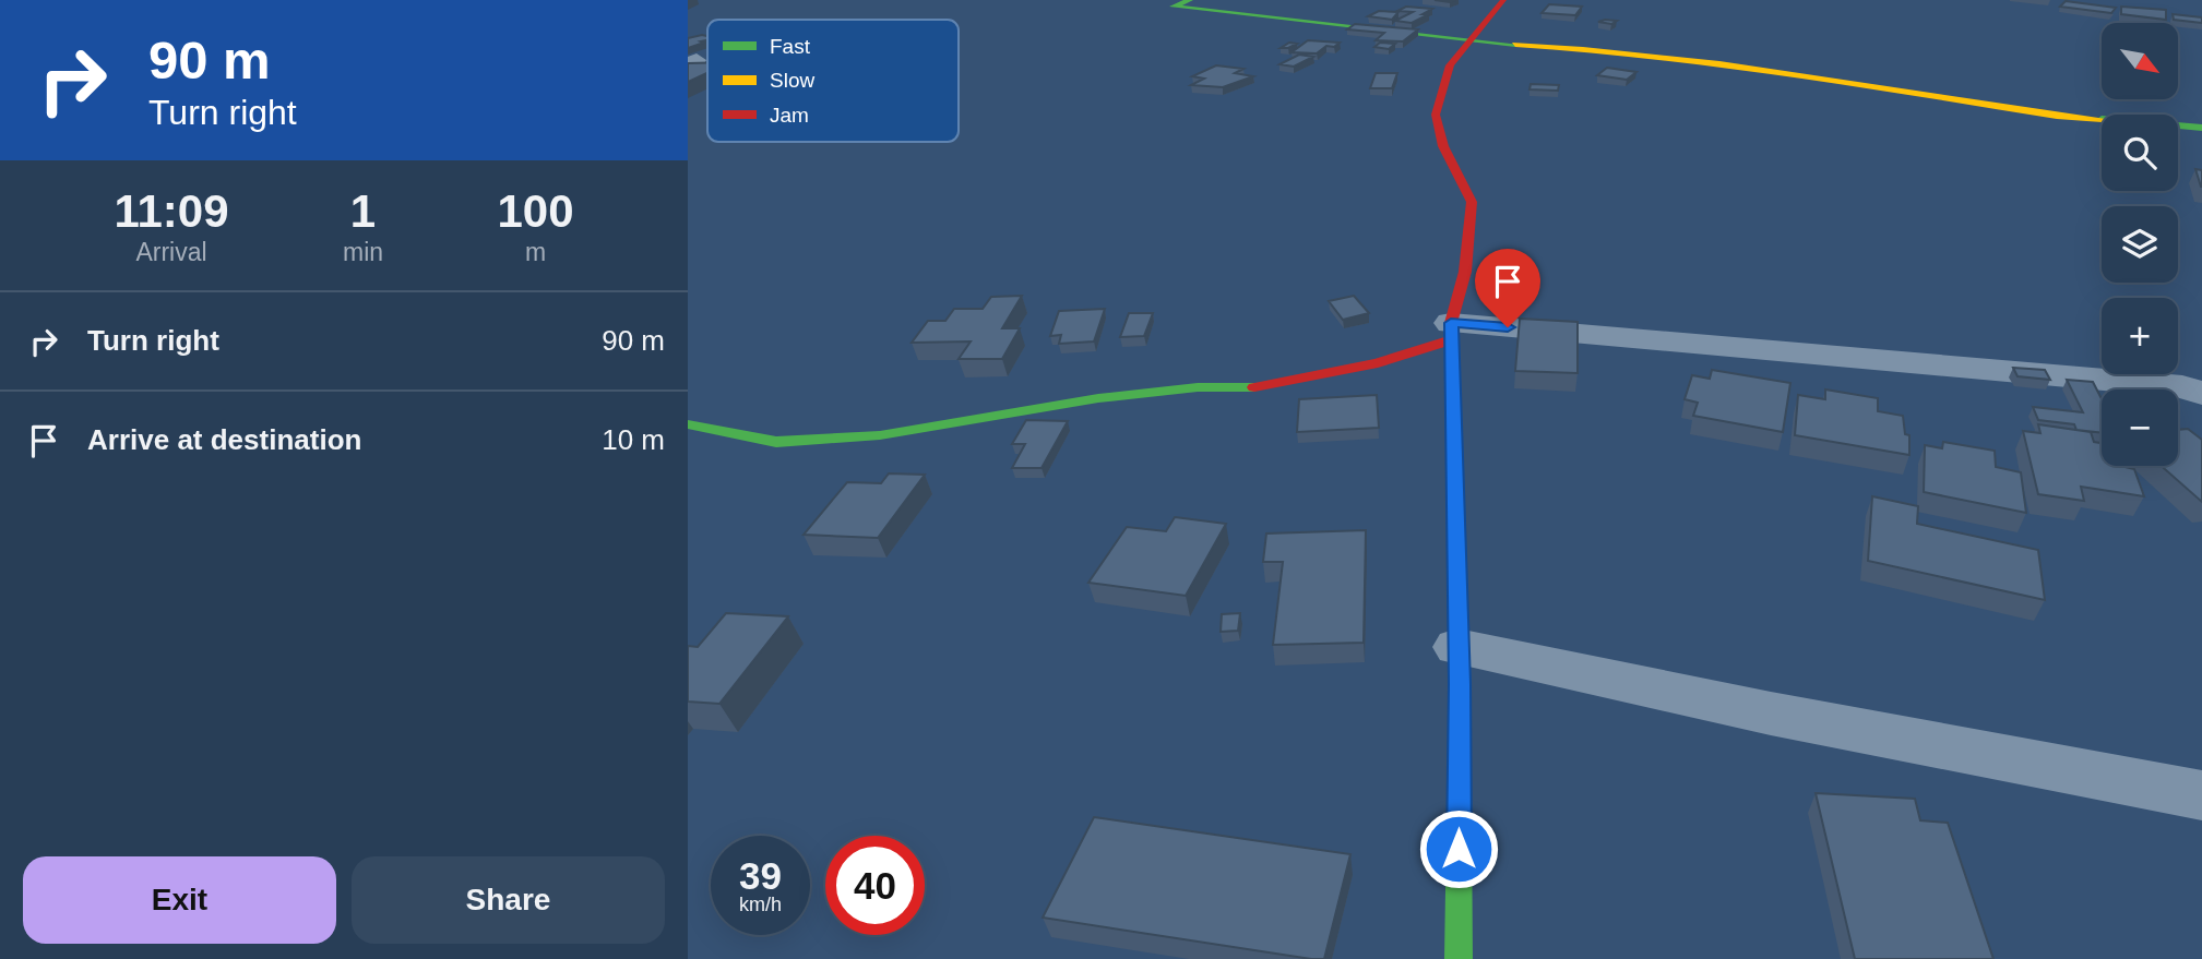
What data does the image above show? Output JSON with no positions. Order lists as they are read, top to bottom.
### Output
{
  "legend": ["Fast", "Slow", "Jam"],
  "north": "bottom right",
  "page": {
    "turn": ["90 m", "Turn right"],
    "map_buttons": ["+", "−"],
    "eta": [
      "11:09",
      "Arrival",
      "1",
      "min",
      "100",
      "m"
    ],
    "list": [
      {
        "name": "Turn right",
        "value": "90 m"
      },
      {
        "name": "Arrive at destination",
        "value": "10 m"
      }
    ],
    "speed": "39 km/h",
    "limit": "40",
    "buttons": ["Exit", "Share"]
  }
}
